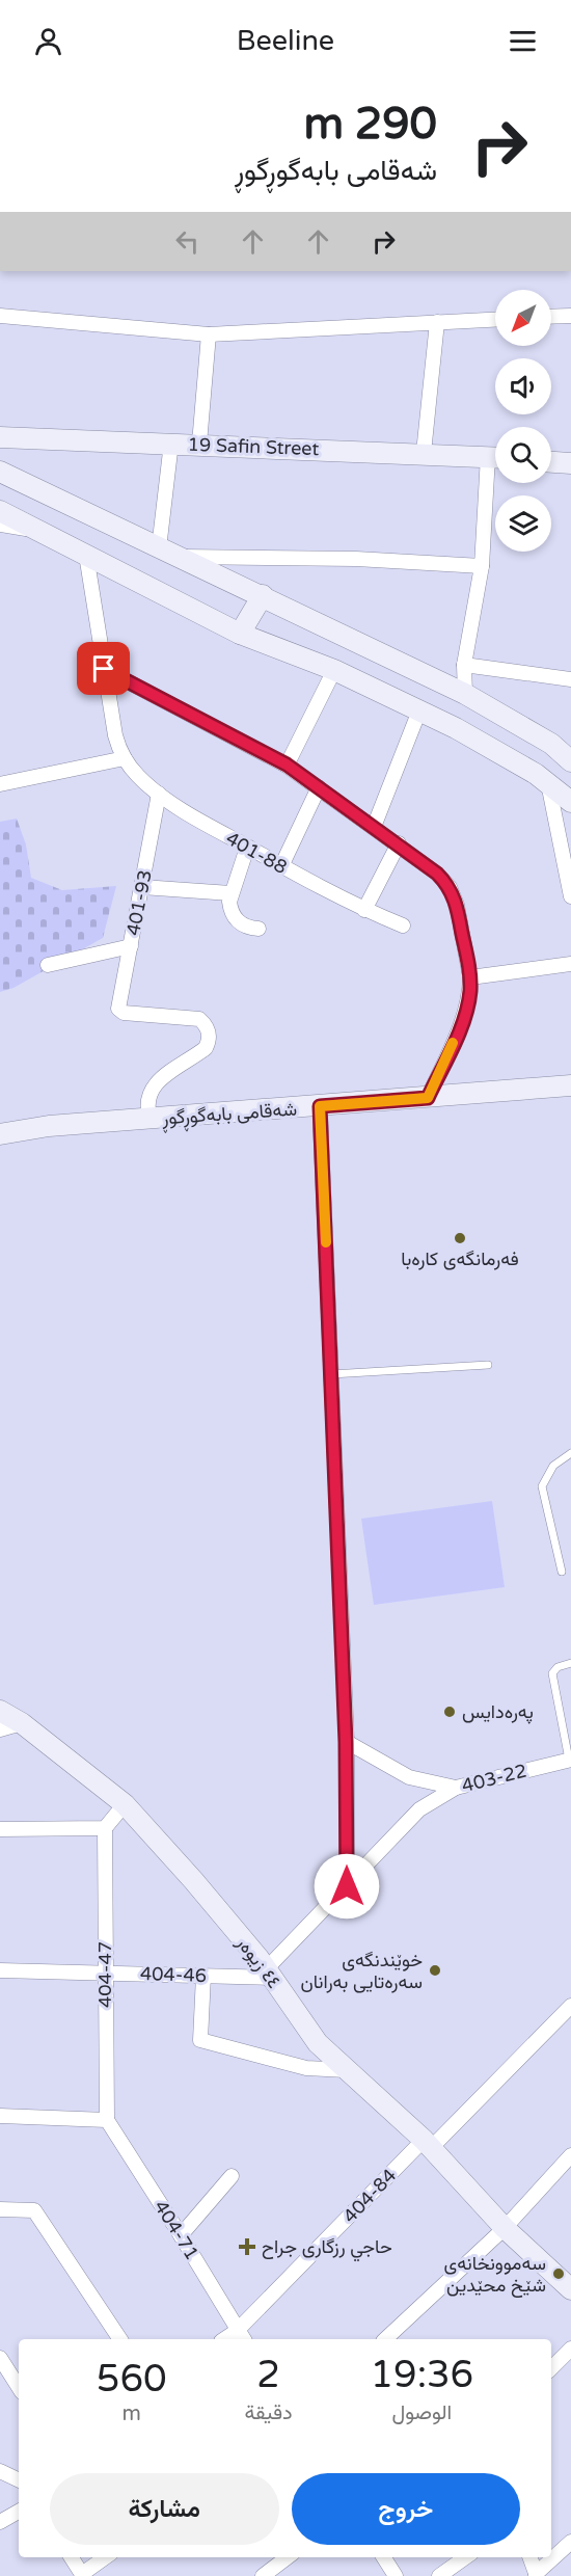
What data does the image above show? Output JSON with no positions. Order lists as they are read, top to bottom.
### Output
{
  "streets": {
    "street": [
      "19 Safin Street",
      "401-88",
      "401-93",
      "شەقامی بابەگوڕگوڕ",
      "403-22",
      "٤٤ زیوەر",
      "404-47",
      "404-46",
      "404-84",
      "404-71"
    ]
  },
  "crossings": [
    ["401-88", "401-93"],
    ["401-93", "شەقامی بابەگوڕگوڕ"],
    ["403-22", "٤٤ زیوەر"],
    ["403-22", "404-46"],
    ["٤٤ زیوەر", "404-46"],
    ["٤٤ زیوەر", "404-84"],
    ["404-47", "404-46"],
    ["404-47", "404-71"],
    ["404-84", "404-71"]
  ],
  "places": {
    "other": [
      "فەرمانگەی کارەبا",
      "پەرەدایس",
      "خوێندنگەی سەرەتایی بەرانان",
      "سەموونخانەی شێخ محێدین"
    ],
    "health": ["حاجي رزگارى جراح"]
  },
  "north": "bottom left",
  "page": {
    "header": "Beeline",
    "turn": ["290 m", "شەقامی بابەگوڕگوڕ"],
    "eta": [
      "19:36",
      "الوصول",
      "2",
      "دقيقة",
      "560",
      "m"
    ],
    "buttons": ["خروج", "مشاركة"]
  }
}
